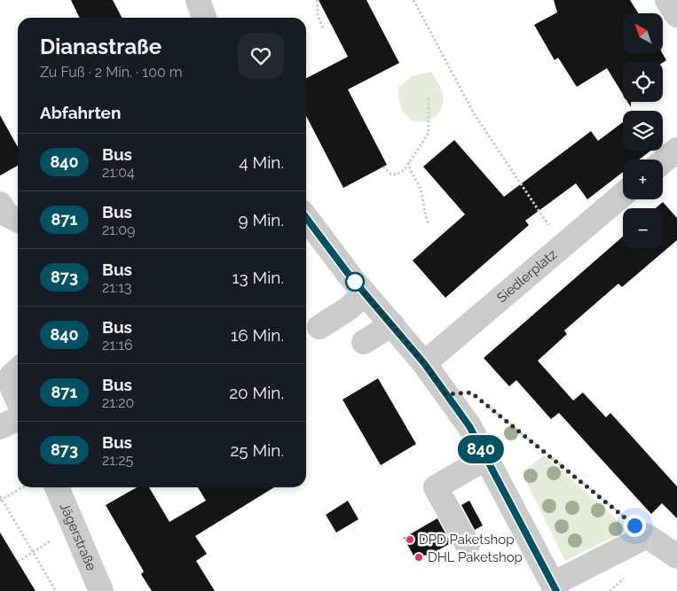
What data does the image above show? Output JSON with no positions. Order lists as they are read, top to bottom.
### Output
{
  "streets": {
    "street": ["Siedlerplatz", "Jägerstraße"]
  },
  "places": ["DPD Paketshop", "DHL Paketshop"],
  "lines": ["bus line 840"],
  "north": "top left",
  "page": {
    "on_map": "840",
    "map_buttons": ["+", "−"],
    "heading": [
      ["Dianastraße", "Zu Fuß · 2 Min. · 100 m"],
      "Abfahrten"
    ],
    "list": [
      {
        "mark": "840",
        "name": "Bus",
        "note": "21:04",
        "value": "4 Min."
      },
      {
        "mark": "871",
        "name": "Bus",
        "note": "21:09",
        "value": "9 Min."
      },
      {
        "mark": "873",
        "name": "Bus",
        "note": "21:13",
        "value": "13 Min."
      },
      {
        "mark": "840",
        "name": "Bus",
        "note": "21:16",
        "value": "16 Min."
      },
      {
        "mark": "871",
        "name": "Bus",
        "note": "21:20",
        "value": "20 Min."
      },
      {
        "mark": "873",
        "name": "Bus",
        "note": "21:25",
        "value": "25 Min."
      }
    ]
  }
}
